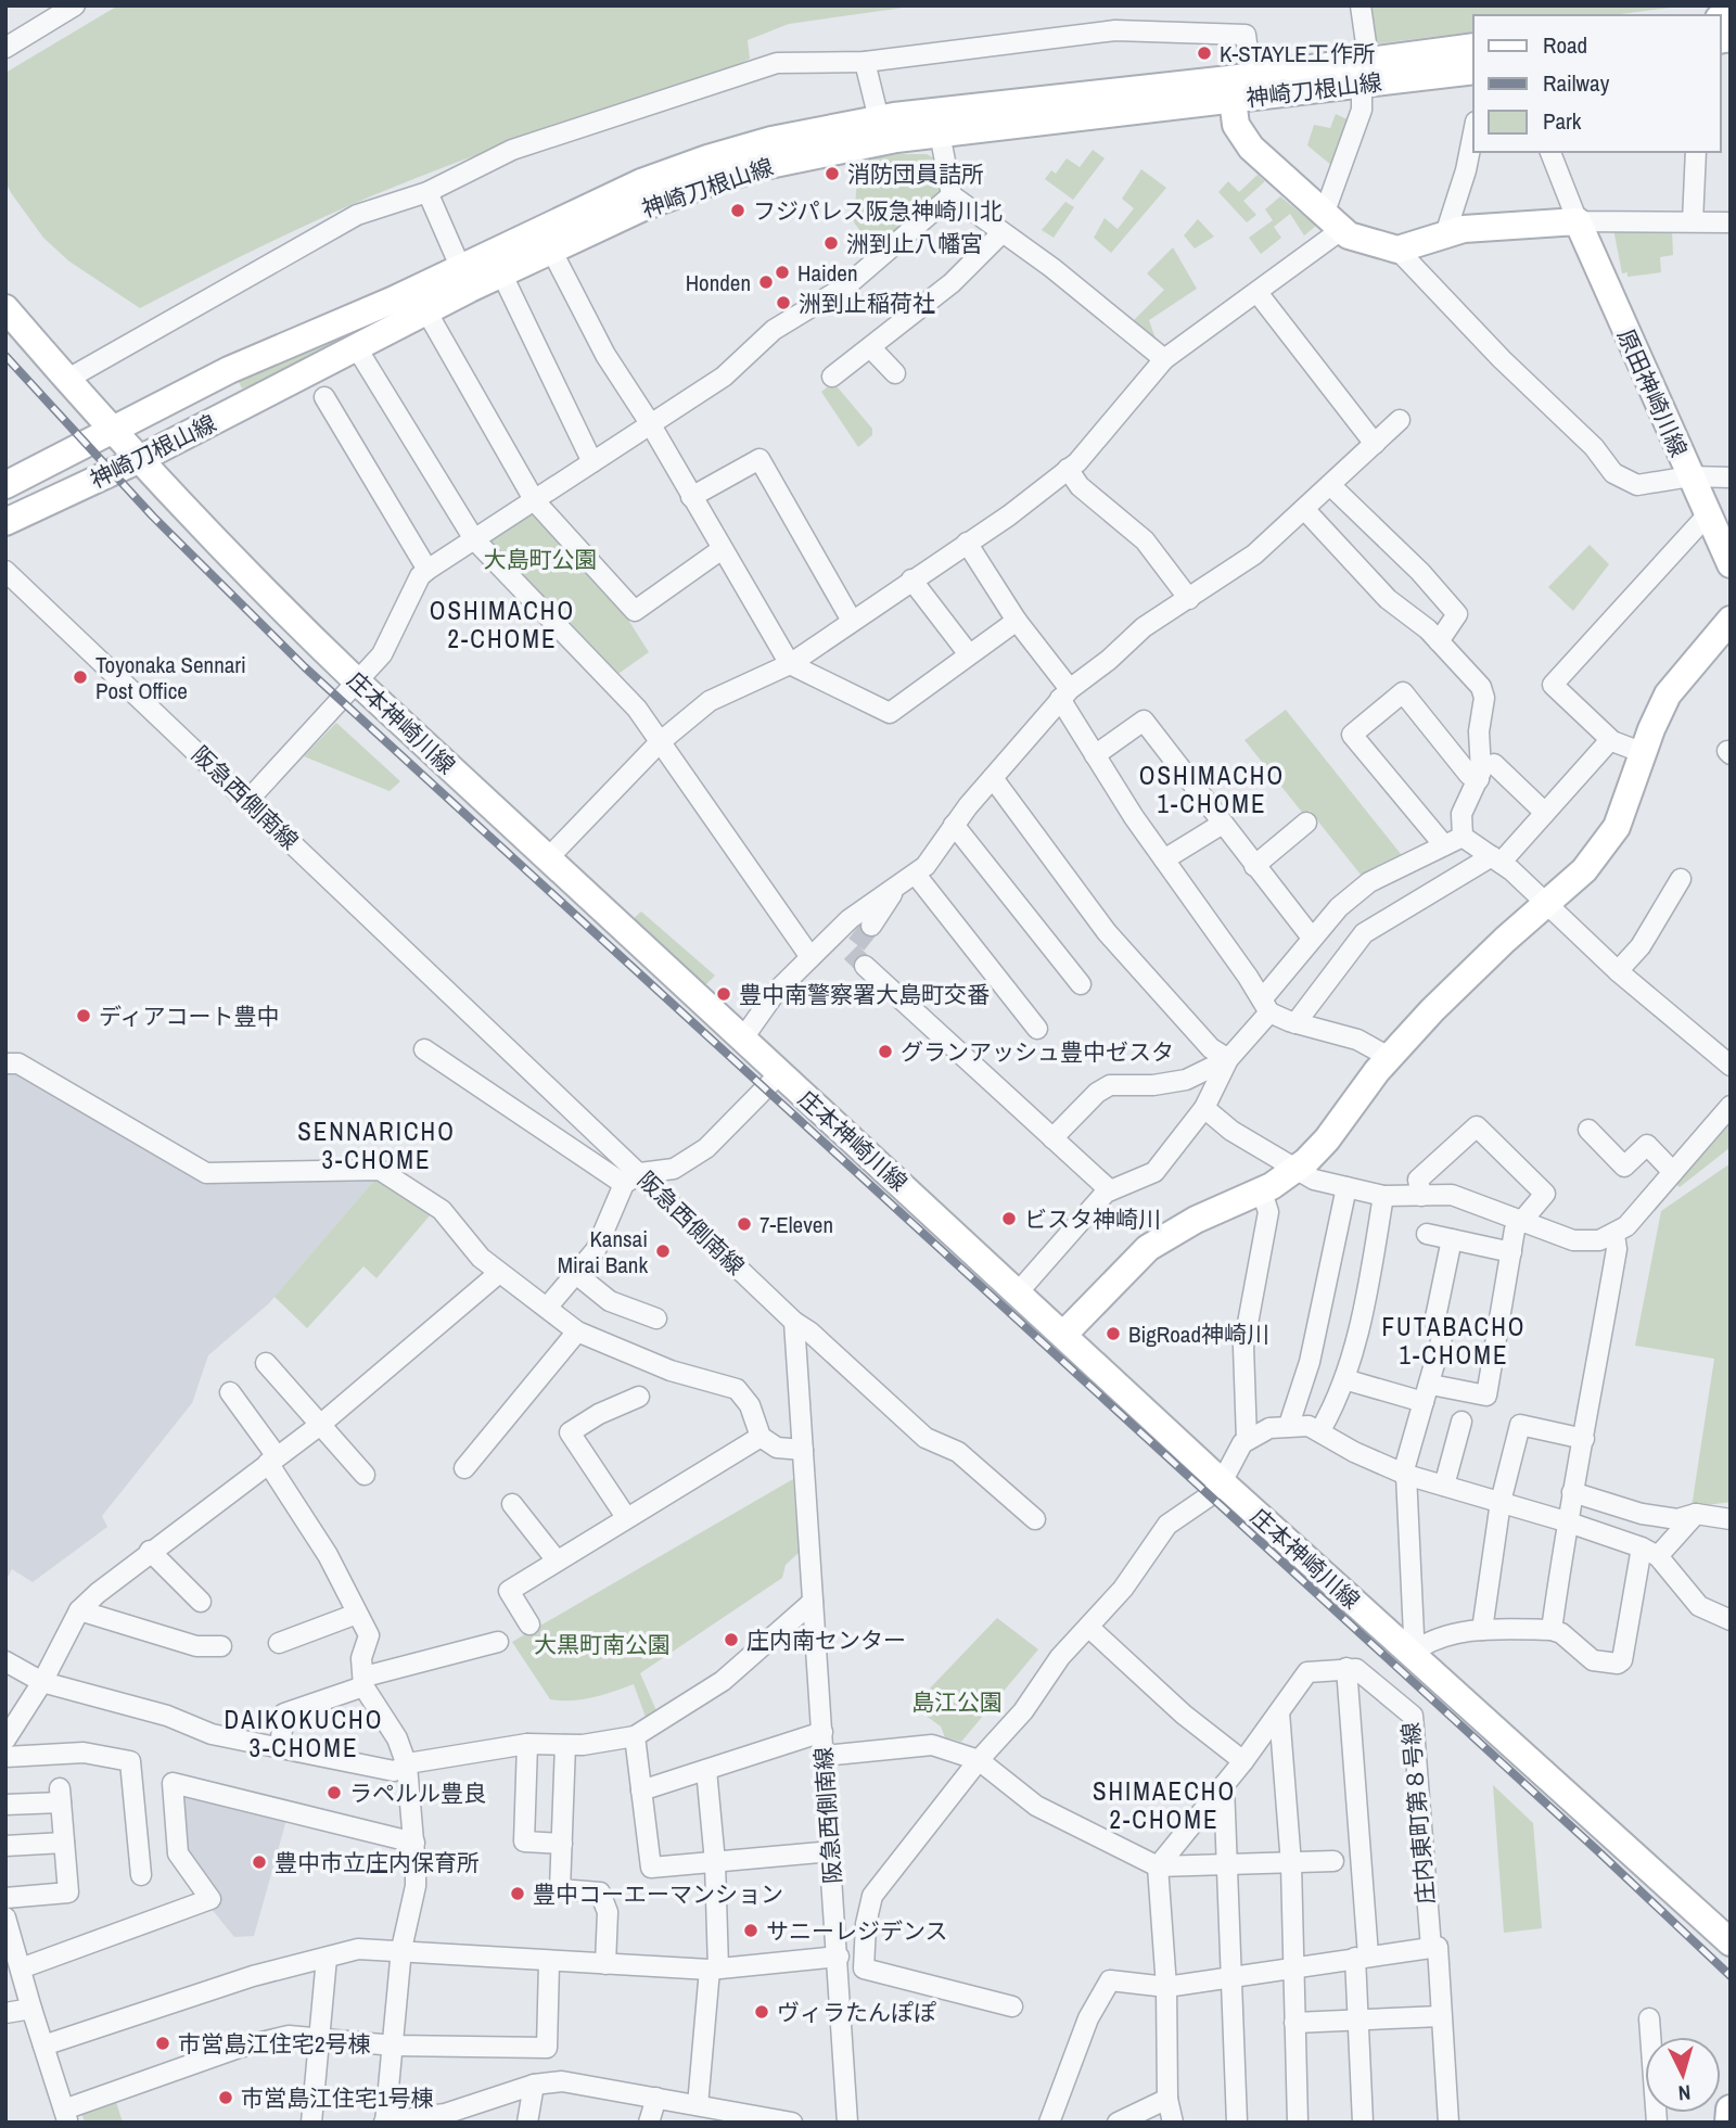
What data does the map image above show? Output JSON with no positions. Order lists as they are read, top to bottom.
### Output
{
  "streets": {
    "street": [
      "神崎刀根山線",
      "原田神崎川線",
      "庄本神崎川線",
      "阪急西側南線",
      "庄内東町第８号線"
    ]
  },
  "crossings": [
    ["神崎刀根山線", "庄本神崎川線"]
  ],
  "districts": [
    "OSHIMACHO 2-CHOME",
    "OSHIMACHO 1-CHOME",
    "SENNARICHO 3-CHOME",
    "FUTABACHO 1-CHOME",
    "DAIKOKUCHO 3-CHOME",
    "SHIMAECHO 2-CHOME"
  ],
  "parks": ["大島町公園", "大黒町南公園", "島江公園"],
  "places": [
    "K-STAYLE工作所",
    "消防団員詰所",
    "フジパレス阪急神崎川北",
    "洲到止八幡宮",
    "Haiden",
    "Honden",
    "洲到止稲荷社",
    "Toyonaka Sennari Post Office",
    "豊中南警察署大島町交番",
    "ディアコート豊中",
    "グランアッシュ豊中ゼスタ",
    "ビスタ神崎川",
    "7-Eleven",
    "Kansai Mirai Bank",
    "BigRoad神崎川",
    "庄内南センター",
    "ラペルル豊良",
    "豊中市立庄内保育所",
    "豊中コーエーマンション",
    "サニーレジデンス",
    "ヴィラたんぽぽ",
    "市営島江住宅2号棟",
    "市営島江住宅1号棟"
  ],
  "legend": ["Road", "Railway", "Park"],
  "north": "bottom"
}
